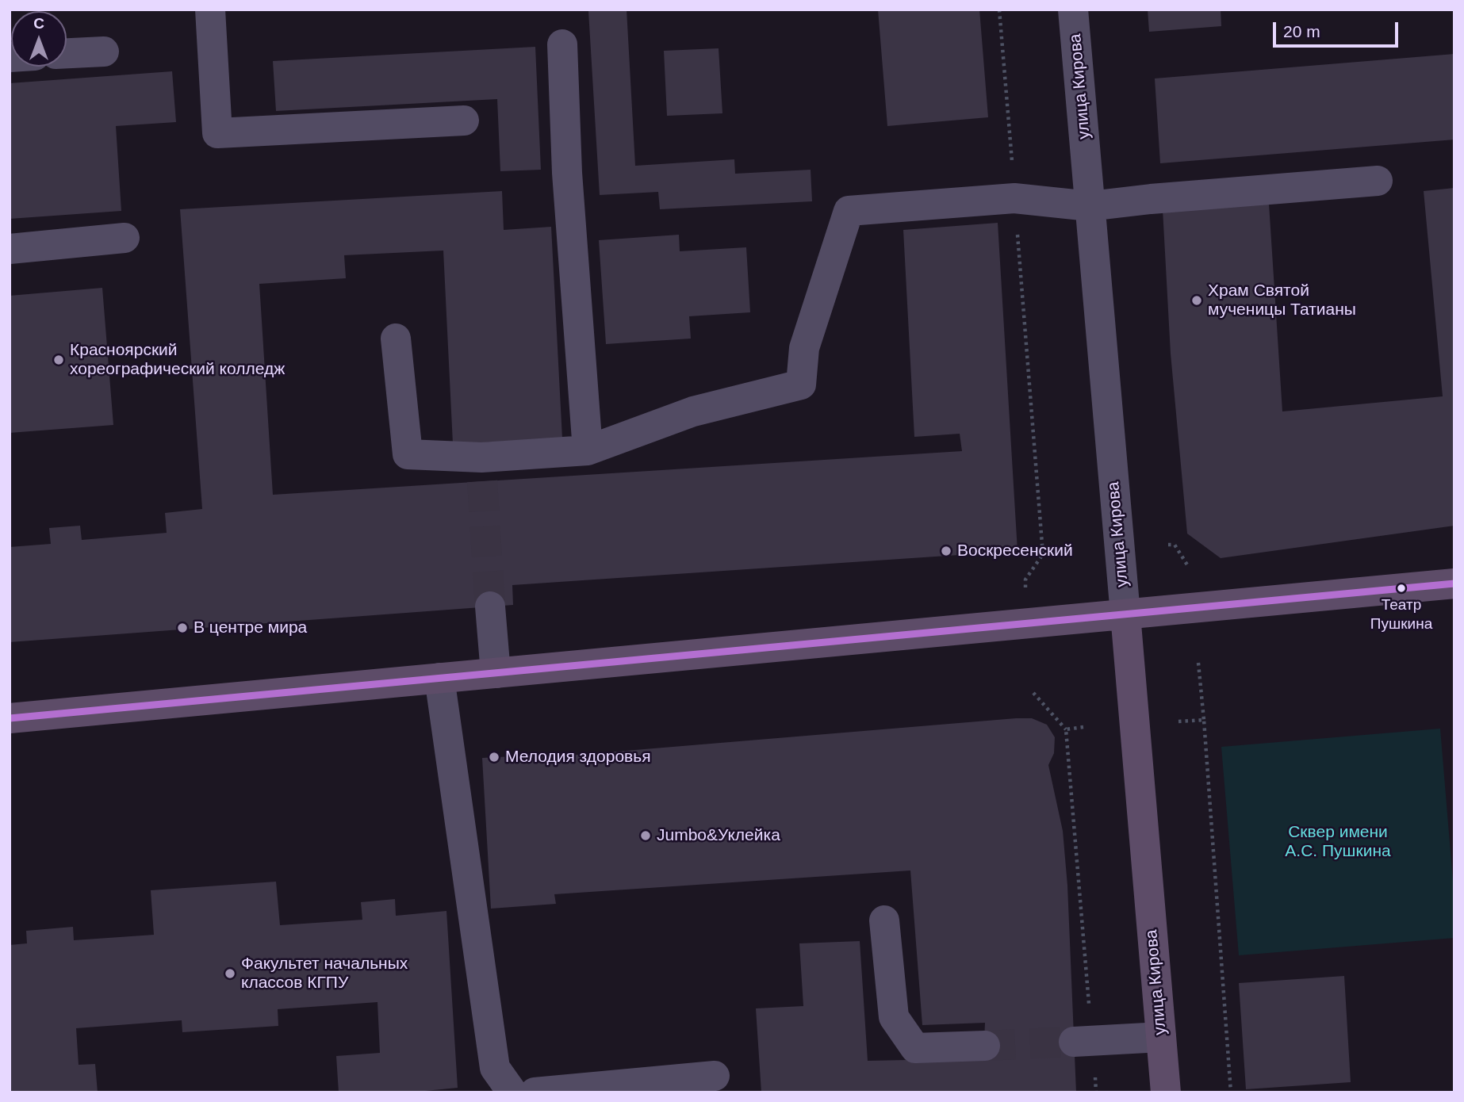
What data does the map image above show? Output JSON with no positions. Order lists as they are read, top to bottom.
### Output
{
  "streets": {
    "main road": ["улица Кирова"]
  },
  "parks": ["Сквер имени А.С. Пушкина"],
  "places": [
    "Храм Святой мученицы Татианы",
    "Красноярский хореографический колледж",
    "Воскресенский",
    "Театр Пушкина",
    "В центре мира",
    "Мелодия здоровья",
    "Jumbo&Уклейка",
    "Факультет начальных классов КГПУ"
  ],
  "scale_bar": "20 m",
  "north": "top"
}
